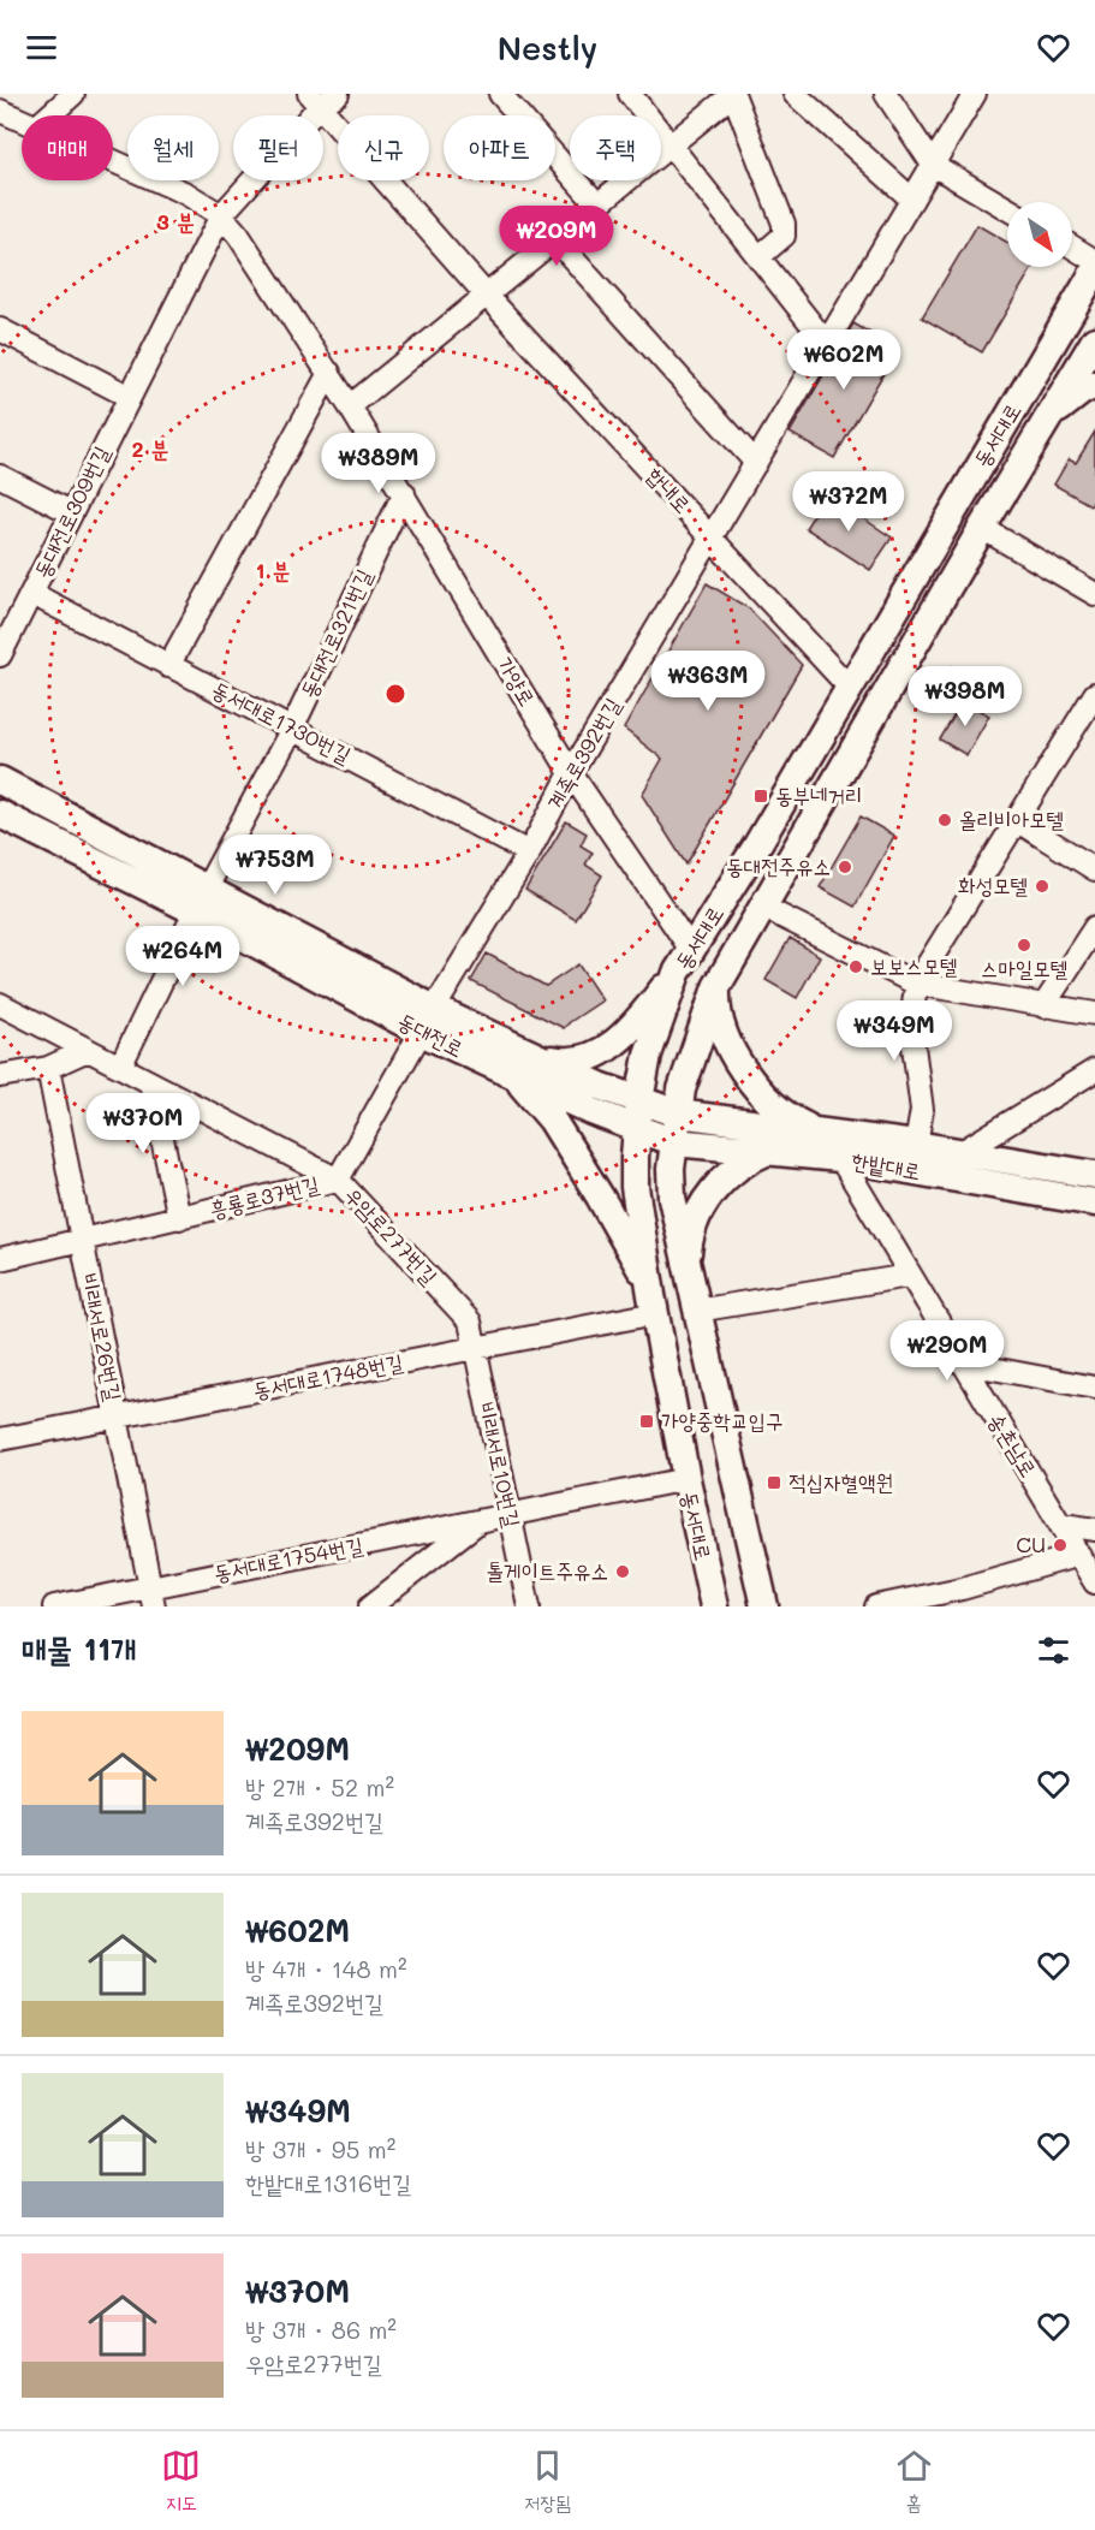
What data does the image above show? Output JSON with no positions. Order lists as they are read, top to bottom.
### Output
{
  "streets": {
    "main road": ["동서대로", "동대전로", "한밭대로"],
    "street": [
      "합내로",
      "동대전로309번길",
      "동대전로321번길",
      "가양로",
      "동서대로1730번길",
      "계족로392번길",
      "흥룡로37번길",
      "우암로277번길",
      "비래서로26번길",
      "동서대로1748번길",
      "송촌남로",
      "비래서로10번길",
      "동서대로1754번길"
    ]
  },
  "crossings": [
    ["동서대로", "합내로"],
    ["동서대로", "가양로"],
    ["동서대로", "동대전로"],
    ["동서대로", "한밭대로"],
    ["동서대로", "동서대로1748번길"],
    ["동서대로", "동서대로1754번길"],
    ["합내로", "동대전로309번길"],
    ["합내로", "계족로392번길"],
    ["동대전로309번길", "가양로"],
    ["동대전로309번길", "동서대로1730번길"],
    ["동대전로321번길", "가양로"],
    ["동대전로321번길", "동서대로1730번길"],
    ["동대전로321번길", "동대전로"],
    ["가양로", "계족로392번길"],
    ["동서대로1730번길", "계족로392번길"],
    ["계족로392번길", "동대전로"],
    ["계족로392번길", "흥룡로37번길"],
    ["동대전로", "한밭대로"],
    ["동대전로", "흥룡로37번길"],
    ["한밭대로", "송촌남로"],
    ["흥룡로37번길", "우암로277번길"],
    ["흥룡로37번길", "비래서로26번길"],
    ["우암로277번길", "비래서로10번길"],
    ["비래서로26번길", "동서대로1748번길"],
    ["비래서로26번길", "동서대로1754번길"],
    ["동서대로1748번길", "비래서로10번길"],
    ["비래서로10번길", "동서대로1754번길"]
  ],
  "places": {
    "transit": ["동부네거리", "가양중학교입구", "적십자혈액원"],
    "other": [
      "올리비아모텔",
      "동대전주유소",
      "화성모텔",
      "스마일모텔",
      "보보스모텔",
      "CU",
      "톨게이트주유소"
    ]
  },
  "north": "bottom right",
  "page": {
    "header": "Nestly",
    "chip": [
      "매매",
      "월세",
      "필터",
      "신규",
      "아파트",
      "주택"
    ],
    "price": [
      "₩209M",
      "₩602M",
      "₩389M",
      "₩372M",
      "₩363M",
      "₩398M",
      "₩753M",
      "₩264M",
      "₩349M",
      "₩370M",
      "₩290M"
    ],
    "heading": "매물 11개",
    "list": [
      {
        "name": "₩209M",
        "note": "방 2개 · 52 m² · 계족로392번길"
      },
      {
        "name": "₩602M",
        "note": "방 4개 · 148 m² · 계족로392번길"
      },
      {
        "name": "₩349M",
        "note": "방 3개 · 95 m² · 한밭대로1316번길"
      },
      {
        "name": "₩370M",
        "note": "방 3개 · 86 m² · 우암로277번길"
      }
    ],
    "tabs": ["지도", "저장됨", "홈"]
  },
  "rings": ["3 분", "2 분", "1 분"]
}
